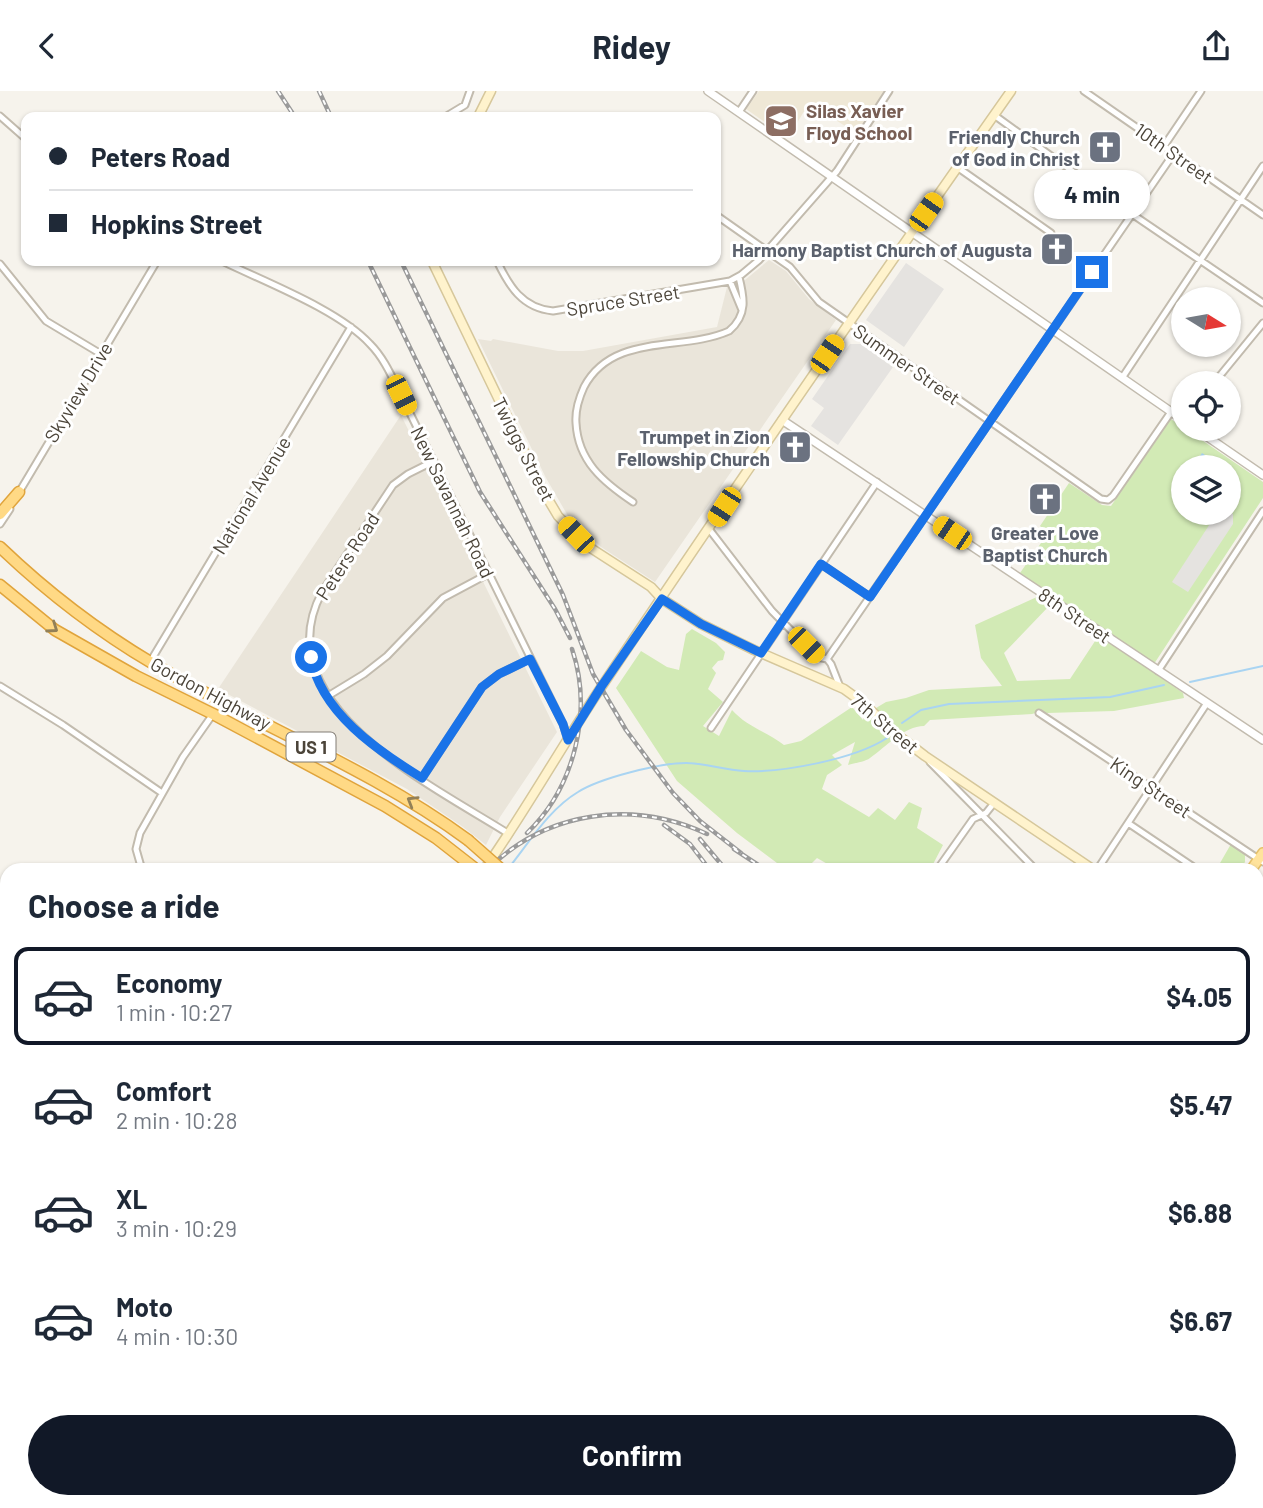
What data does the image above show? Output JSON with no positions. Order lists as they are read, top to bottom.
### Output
{
  "streets": {
    "highway": ["Gordon Highway", "US 1"],
    "main road": ["Twiggs Street", "7th Street"],
    "street": [
      "10th Street",
      "Spruce Street",
      "Summer Street",
      "Skyview Drive",
      "National Avenue",
      "New Savannah Road",
      "Peters Road",
      "8th Street",
      "King Street"
    ]
  },
  "crossings": [
    ["Spruce Street", "Summer Street"],
    ["Twiggs Street", "7th Street"],
    ["National Avenue", "New Savannah Road"],
    ["National Avenue", "Gordon Highway"],
    ["New Savannah Road", "Peters Road"]
  ],
  "places": {
    "school or university": ["Silas Xavier Floyd School"],
    "church": [
      "Friendly Church of God in Christ",
      "Harmony Baptist Church of Augusta",
      "Trumpet in Zion Fellowship Church",
      "Greater Love Baptist Church"
    ]
  },
  "north": "right",
  "page": {
    "header": "Ridey",
    "banner": ["Peters Road", "Hopkins Street"],
    "bubble": "4 min",
    "heading": "Choose a ride",
    "list": [
      {
        "name": "Economy",
        "note": "1 min · 10:27",
        "value": "$4.05"
      },
      {
        "name": "Comfort",
        "note": "2 min · 10:28",
        "value": "$5.47"
      },
      {
        "name": "XL",
        "note": "3 min · 10:29",
        "value": "$6.88"
      },
      {
        "name": "Moto",
        "note": "4 min · 10:30",
        "value": "$6.67"
      }
    ],
    "buttons": "Confirm"
  }
}
